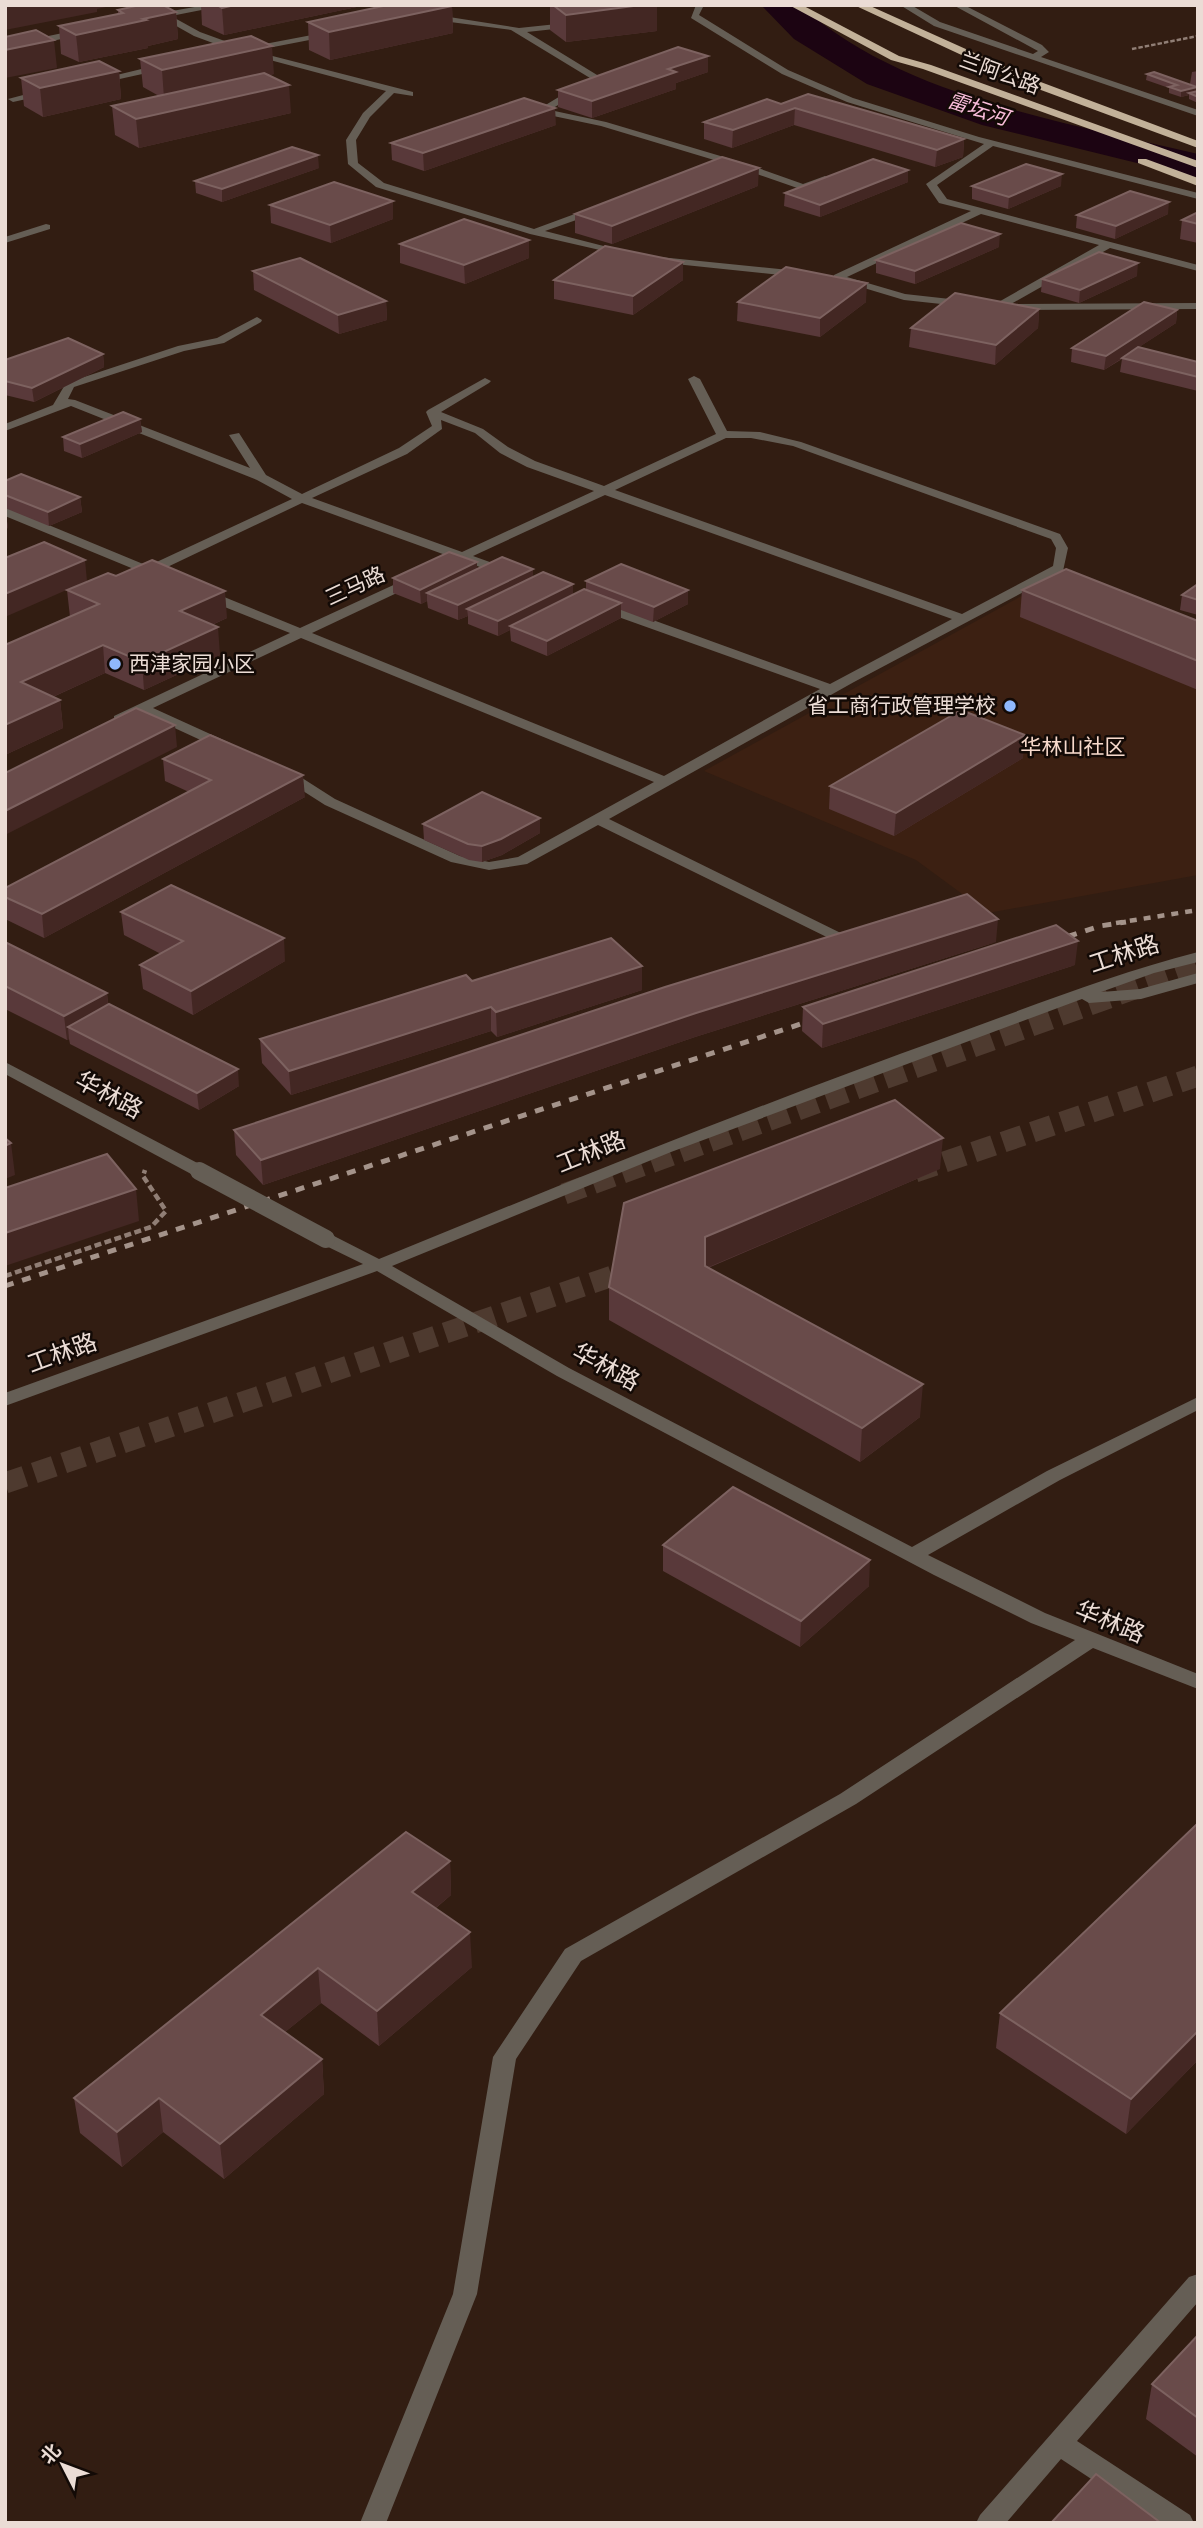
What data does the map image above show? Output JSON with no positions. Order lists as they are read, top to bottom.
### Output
{
  "streets": {
    "highway": ["兰阿公路"],
    "street": ["三马路", "工林路", "华林路"]
  },
  "crossings": [
    ["工林路", "华林路"]
  ],
  "districts": ["华林山社区"],
  "water": ["雷坛河"],
  "places": ["西津家园小区", "省工商行政管理学校"],
  "north": "top left"
}
